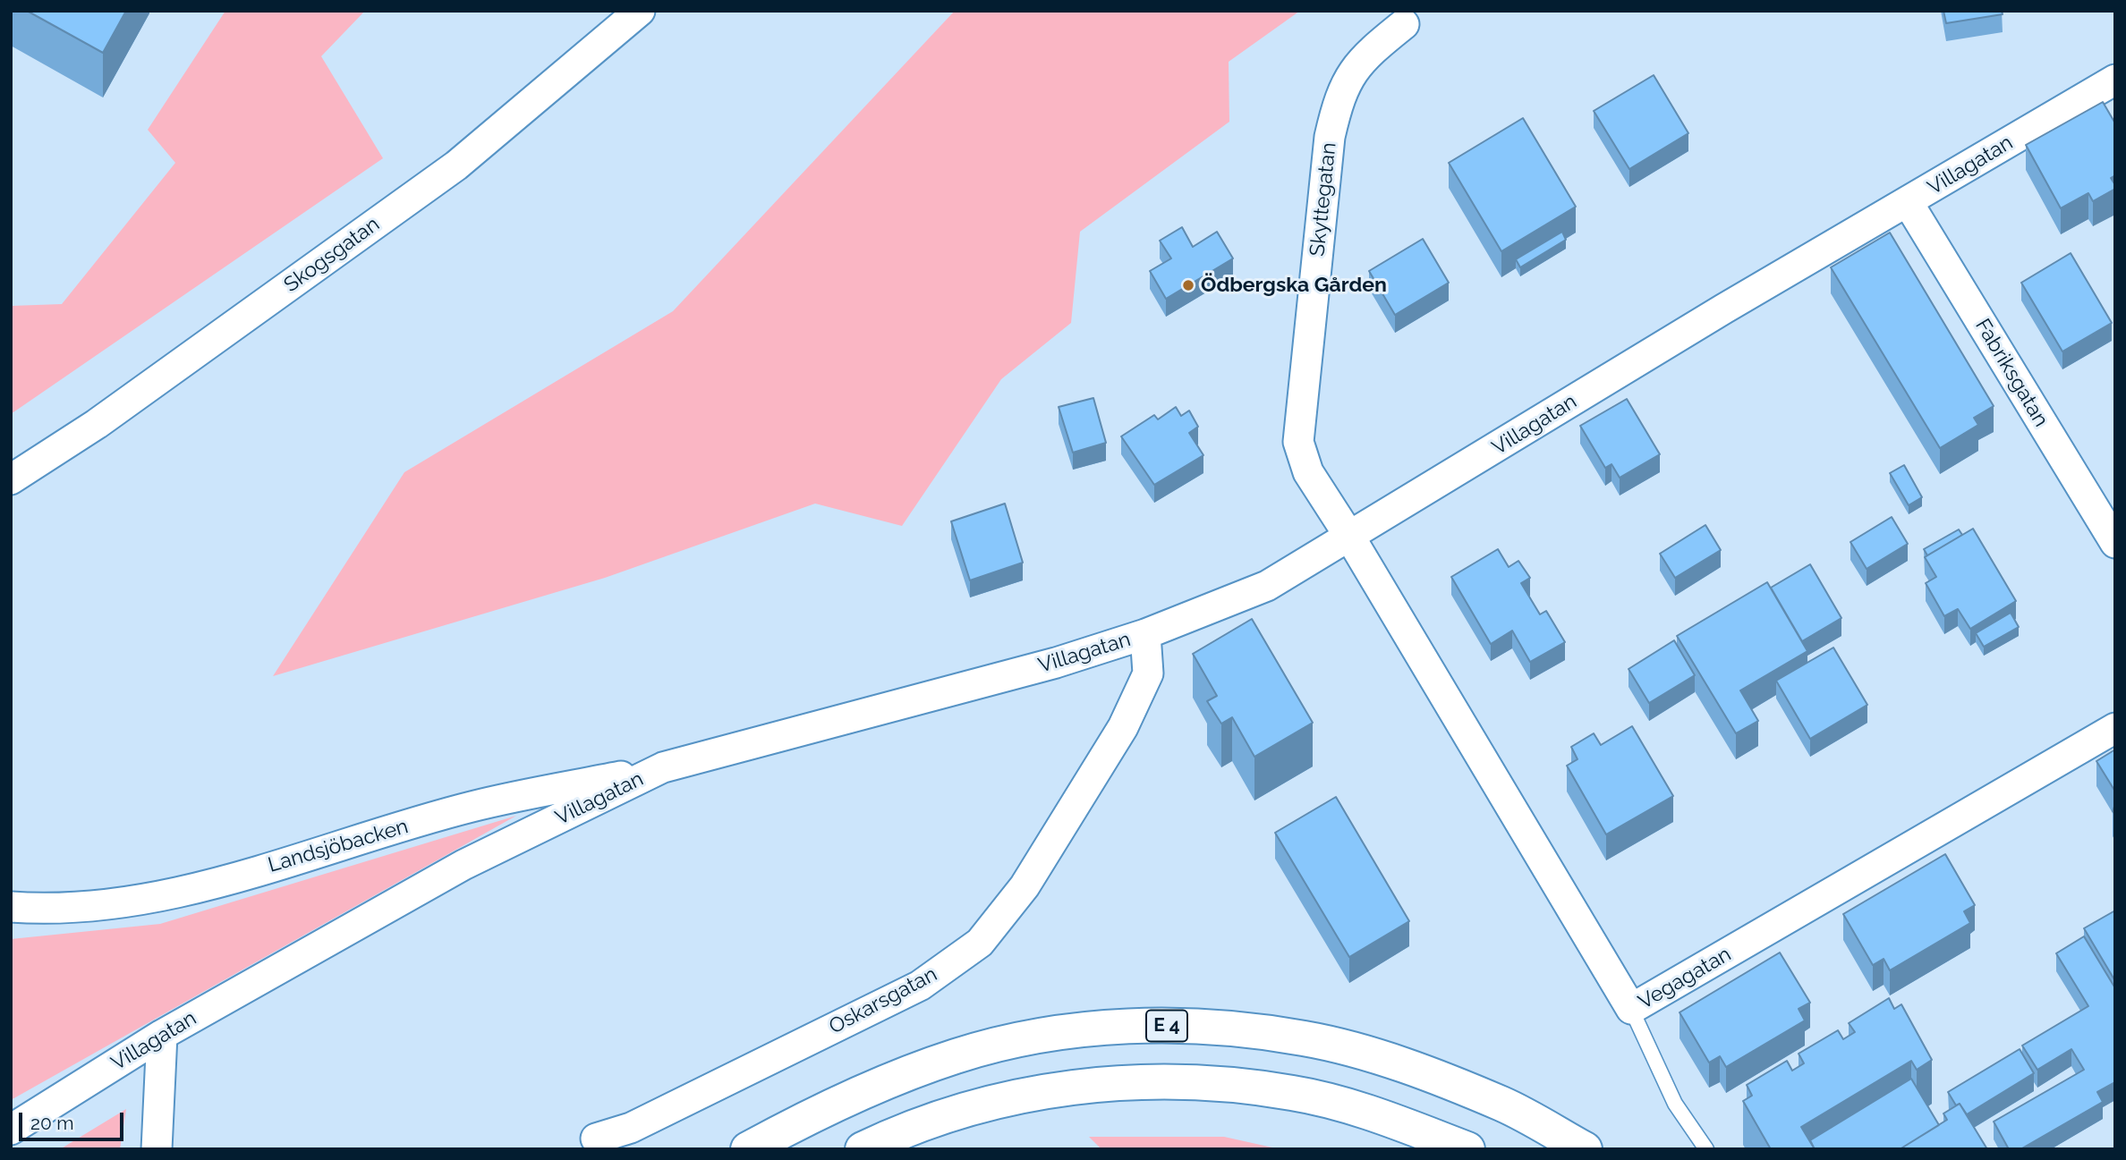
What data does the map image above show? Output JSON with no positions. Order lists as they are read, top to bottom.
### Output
{
  "streets": {
    "highway": ["E 4"],
    "street": [
      "Villagatan",
      "Skyttegatan",
      "Skogsgatan",
      "Fabriksgatan",
      "Landsjöbacken",
      "Vegagatan",
      "Oskarsgatan"
    ]
  },
  "crossings": [
    ["Villagatan", "Skyttegatan"],
    ["Villagatan", "Fabriksgatan"],
    ["Villagatan", "Landsjöbacken"],
    ["Villagatan", "Vegagatan"],
    ["Villagatan", "Oskarsgatan"],
    ["Skyttegatan", "Vegagatan"]
  ],
  "places": ["Ödbergska Gården"],
  "scale_bar": "20 m"
}
